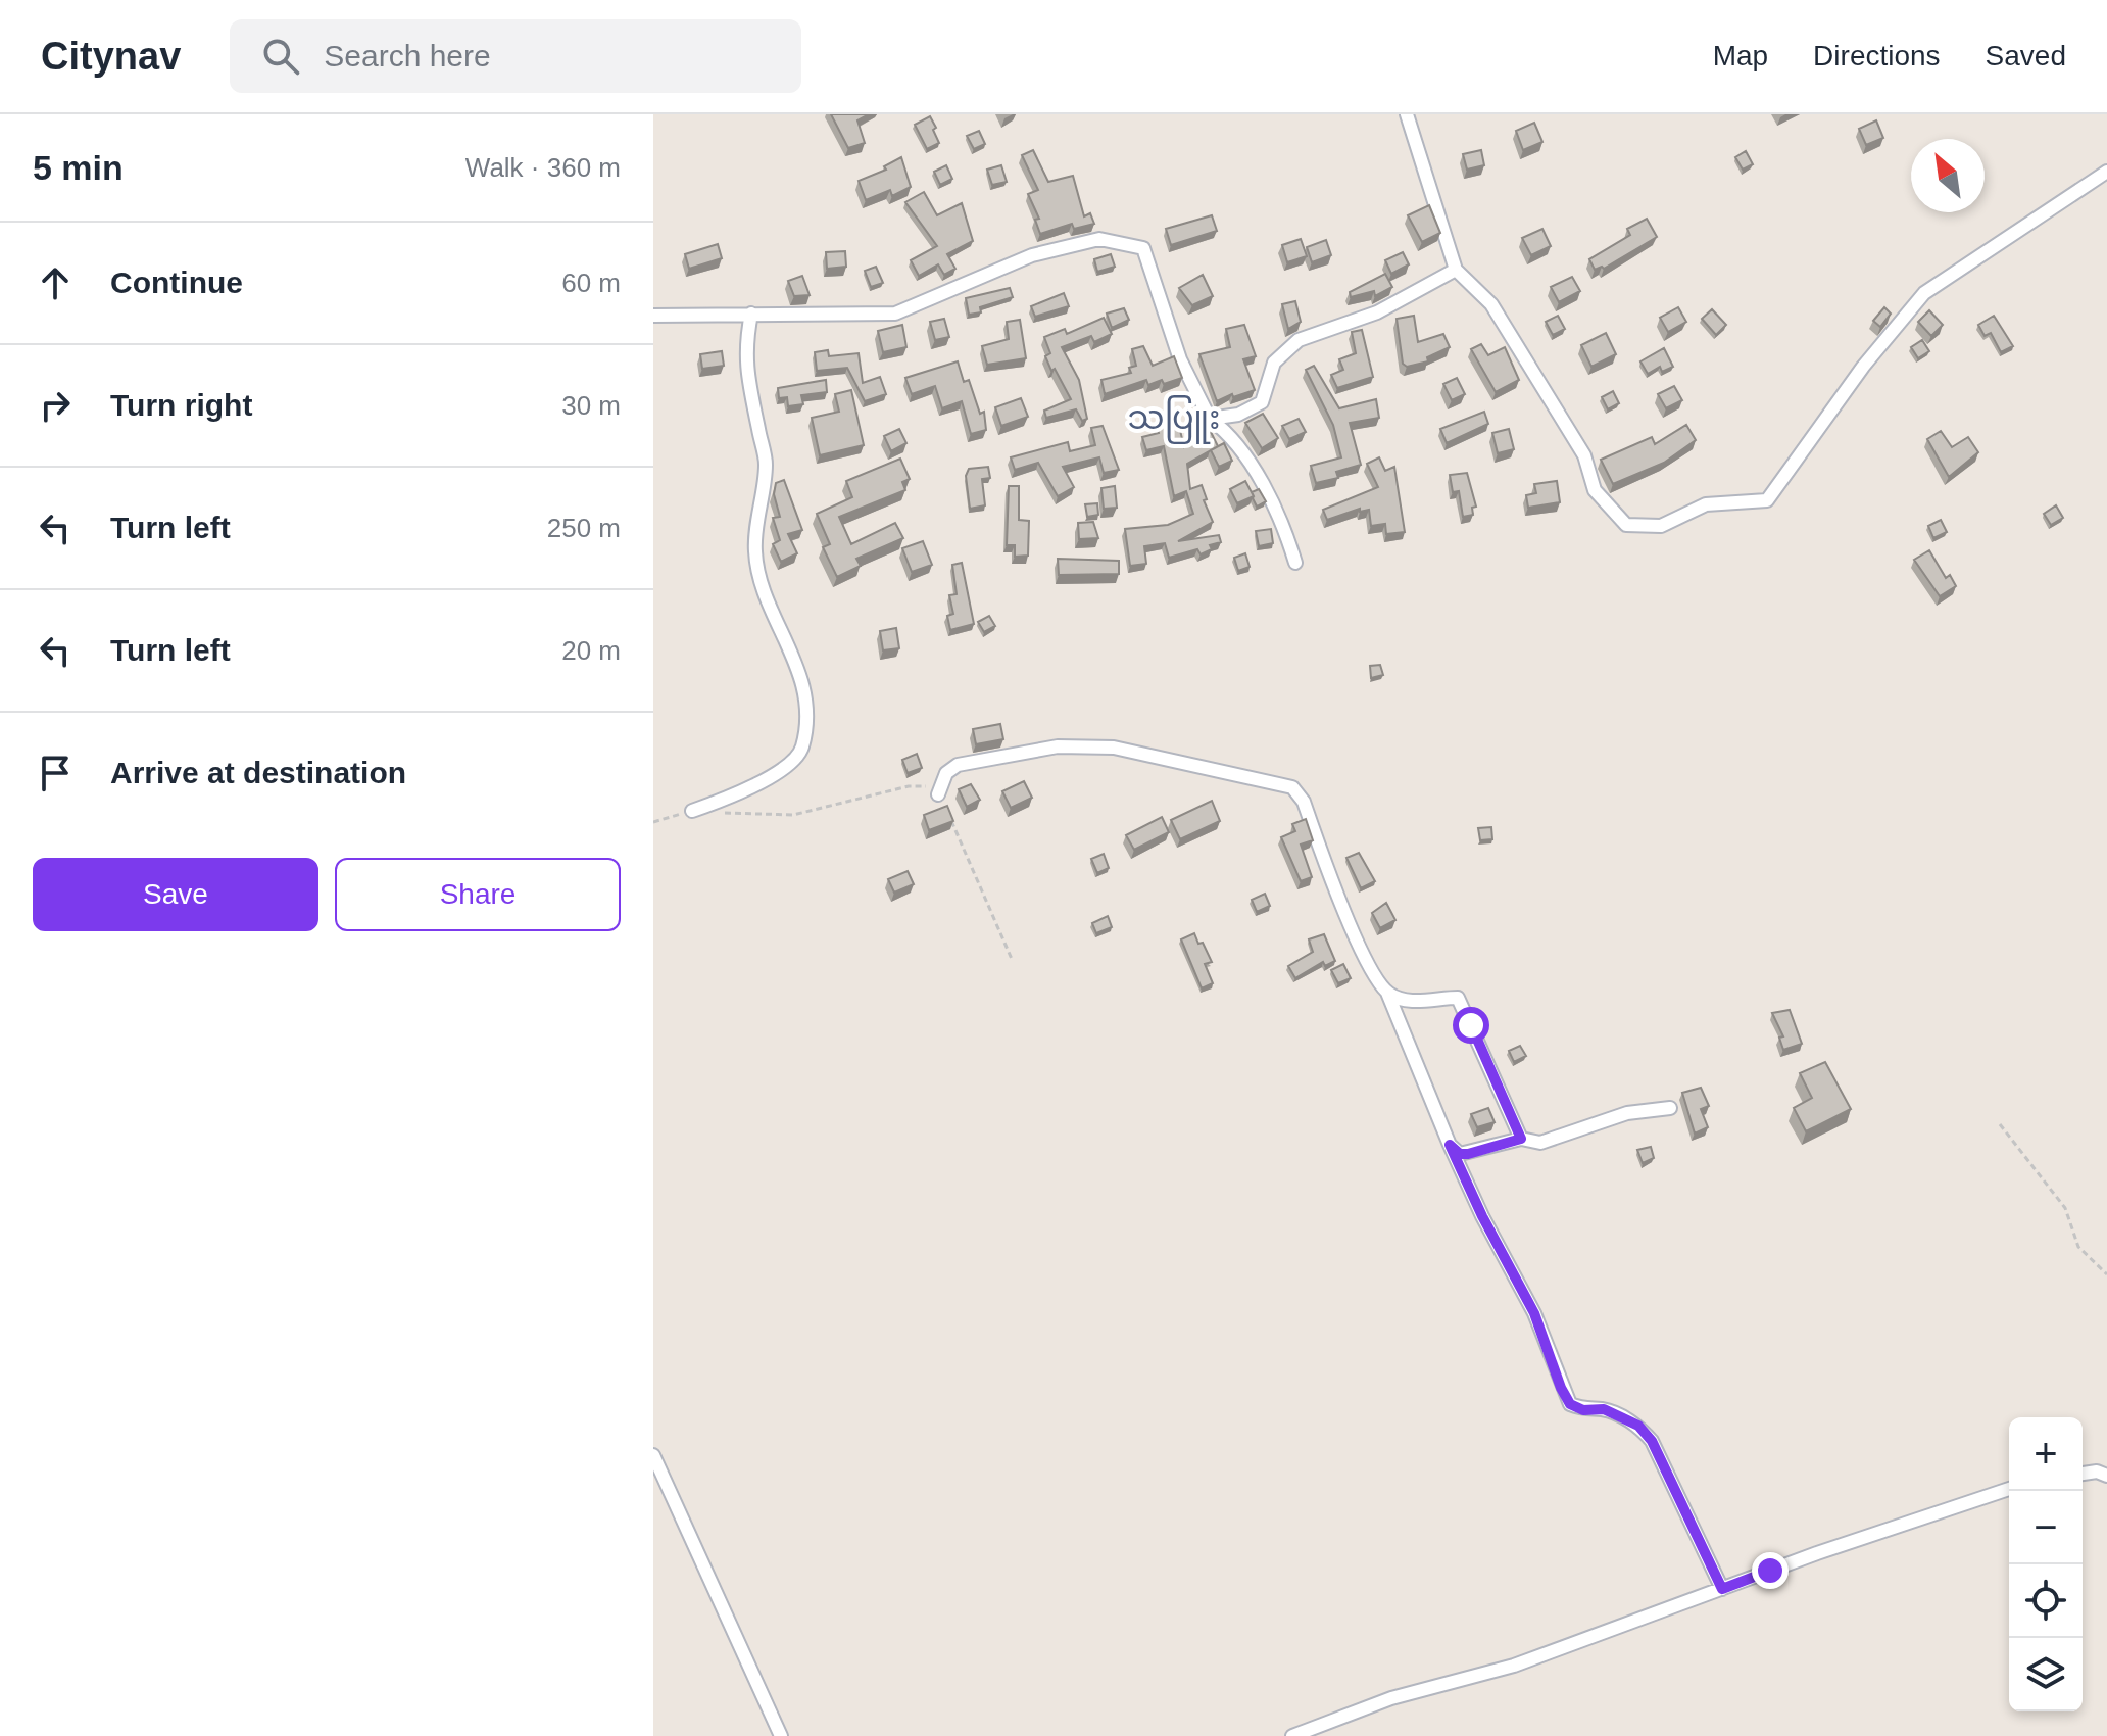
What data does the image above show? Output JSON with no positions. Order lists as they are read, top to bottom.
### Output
{
  "districts": ["သပြူး"],
  "north": "top left",
  "page": {
    "header": "Citynav",
    "search": "Search here",
    "nav": ["Map", "Directions", "Saved"],
    "heading": ["5 min", "Walk · 360 m"],
    "list": [
      ["Continue", "60 m"],
      ["Turn right", "30 m"],
      ["Turn left", "250 m"],
      ["Turn left", "20 m"],
      "Arrive at destination"
    ],
    "buttons": ["Save", "Share"],
    "map_buttons": ["+", "−"]
  }
}
